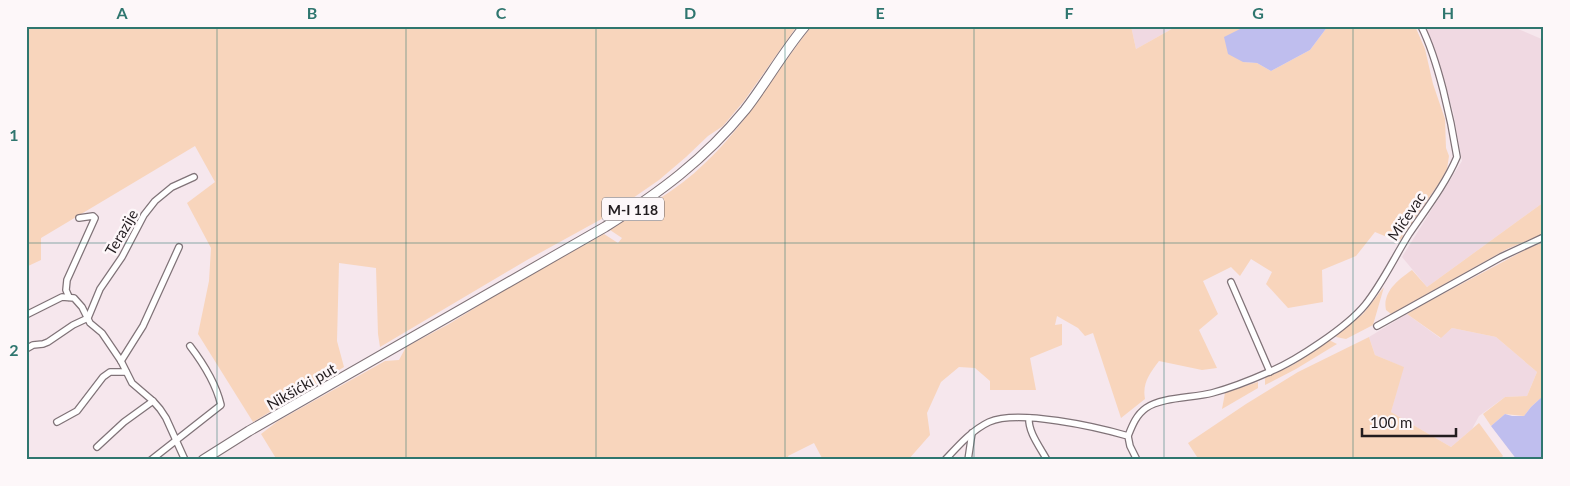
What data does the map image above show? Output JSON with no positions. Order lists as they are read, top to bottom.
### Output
{
  "streets": {
    "main road": ["M-I 118", "Nikšićki put"],
    "street": ["Mičevac", "Terazije"]
  },
  "scale_bar": "100 m",
  "grid": {
    "columns": [
      "A",
      "B",
      "C",
      "D",
      "E",
      "F",
      "G",
      "H"
    ],
    "rows": ["1", "2"]
  }
}
